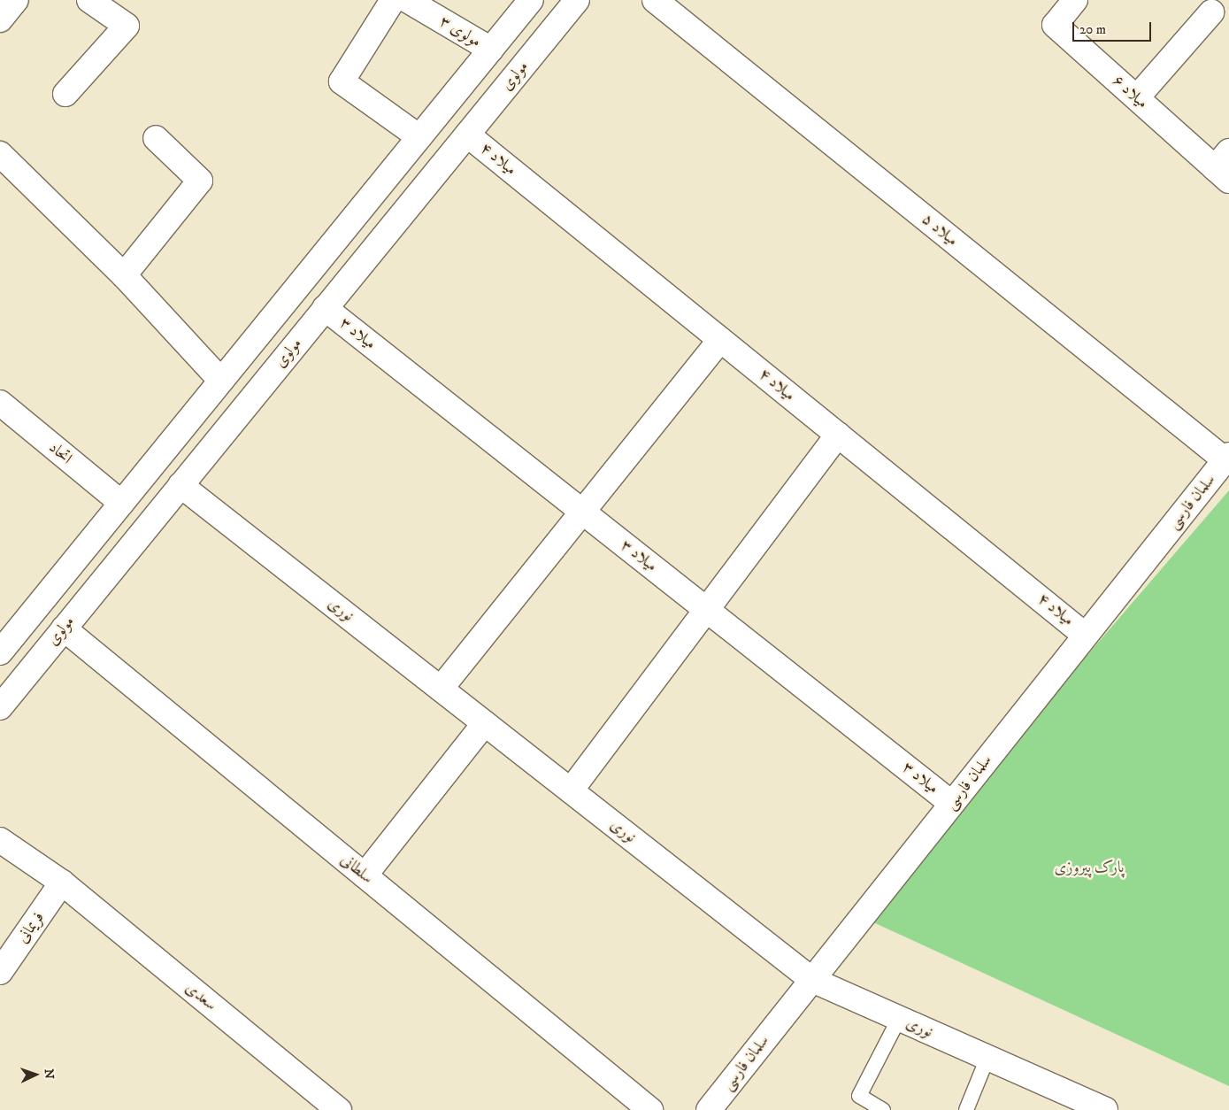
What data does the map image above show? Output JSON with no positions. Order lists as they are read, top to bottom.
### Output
{
  "streets": {
    "street": [
      "مولوی ۳",
      "مولوی",
      "میلاد ۶",
      "میلاد ۴",
      "میلاد ۵",
      "میلاد ۳",
      "اتحاد",
      "سلمان فارسی",
      "نوری",
      "سلطانی",
      "فریمانی",
      "سعدی"
    ]
  },
  "crossings": [
    ["مولوی", "میلاد ۴"],
    ["مولوی", "میلاد ۳"],
    ["مولوی", "نوری"],
    ["مولوی", "سلطانی"],
    ["میلاد ۴", "سلمان فارسی"],
    ["میلاد ۵", "سلمان فارسی"],
    ["میلاد ۳", "سلمان فارسی"],
    ["سلمان فارسی", "نوری"],
    ["فریمانی", "سعدی"]
  ],
  "parks": ["پارک پیروزی"],
  "scale_bar": "20 m",
  "north": "right"
}
